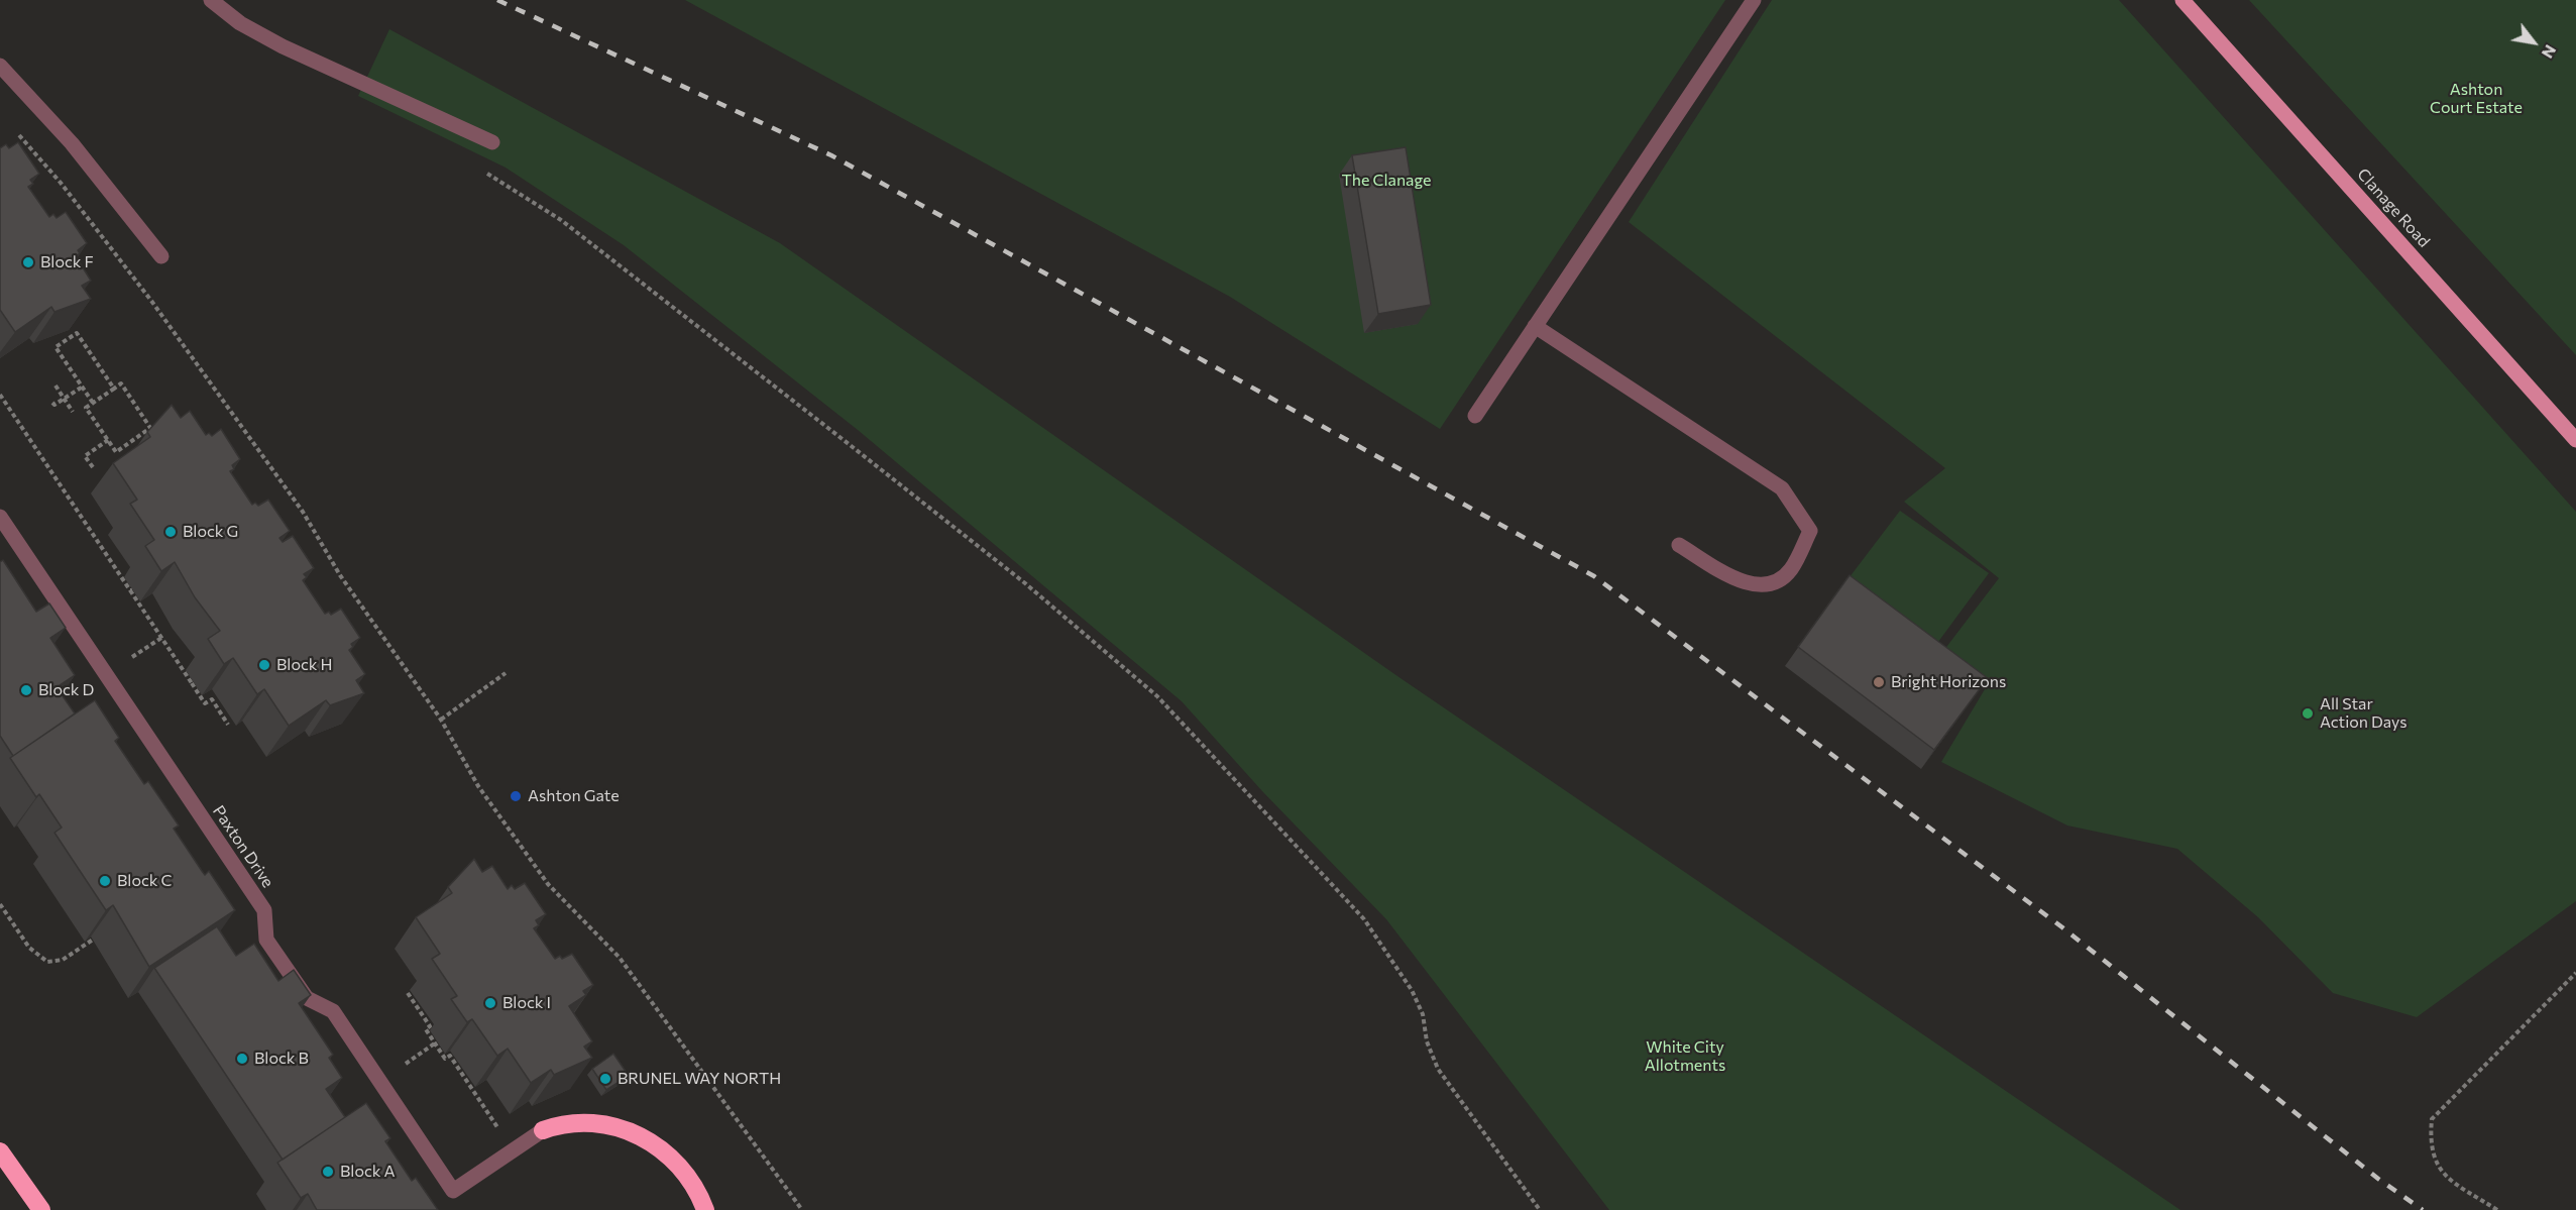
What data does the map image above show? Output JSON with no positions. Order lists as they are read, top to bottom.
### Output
{
  "streets": {
    "main road": ["Clanage Road"],
    "street": ["Paxton Drive"]
  },
  "parks": ["Ashton Court Estate", "The Clanage", "White City Allotments"],
  "places": [
    "Block F",
    "Block G",
    "Block H",
    "Bright Horizons",
    "Block D",
    "All Star Action Days",
    "Ashton Gate",
    "Block C",
    "Block I",
    "Block B",
    "BRUNEL WAY NORTH",
    "Block A"
  ],
  "north": "bottom right"
}
